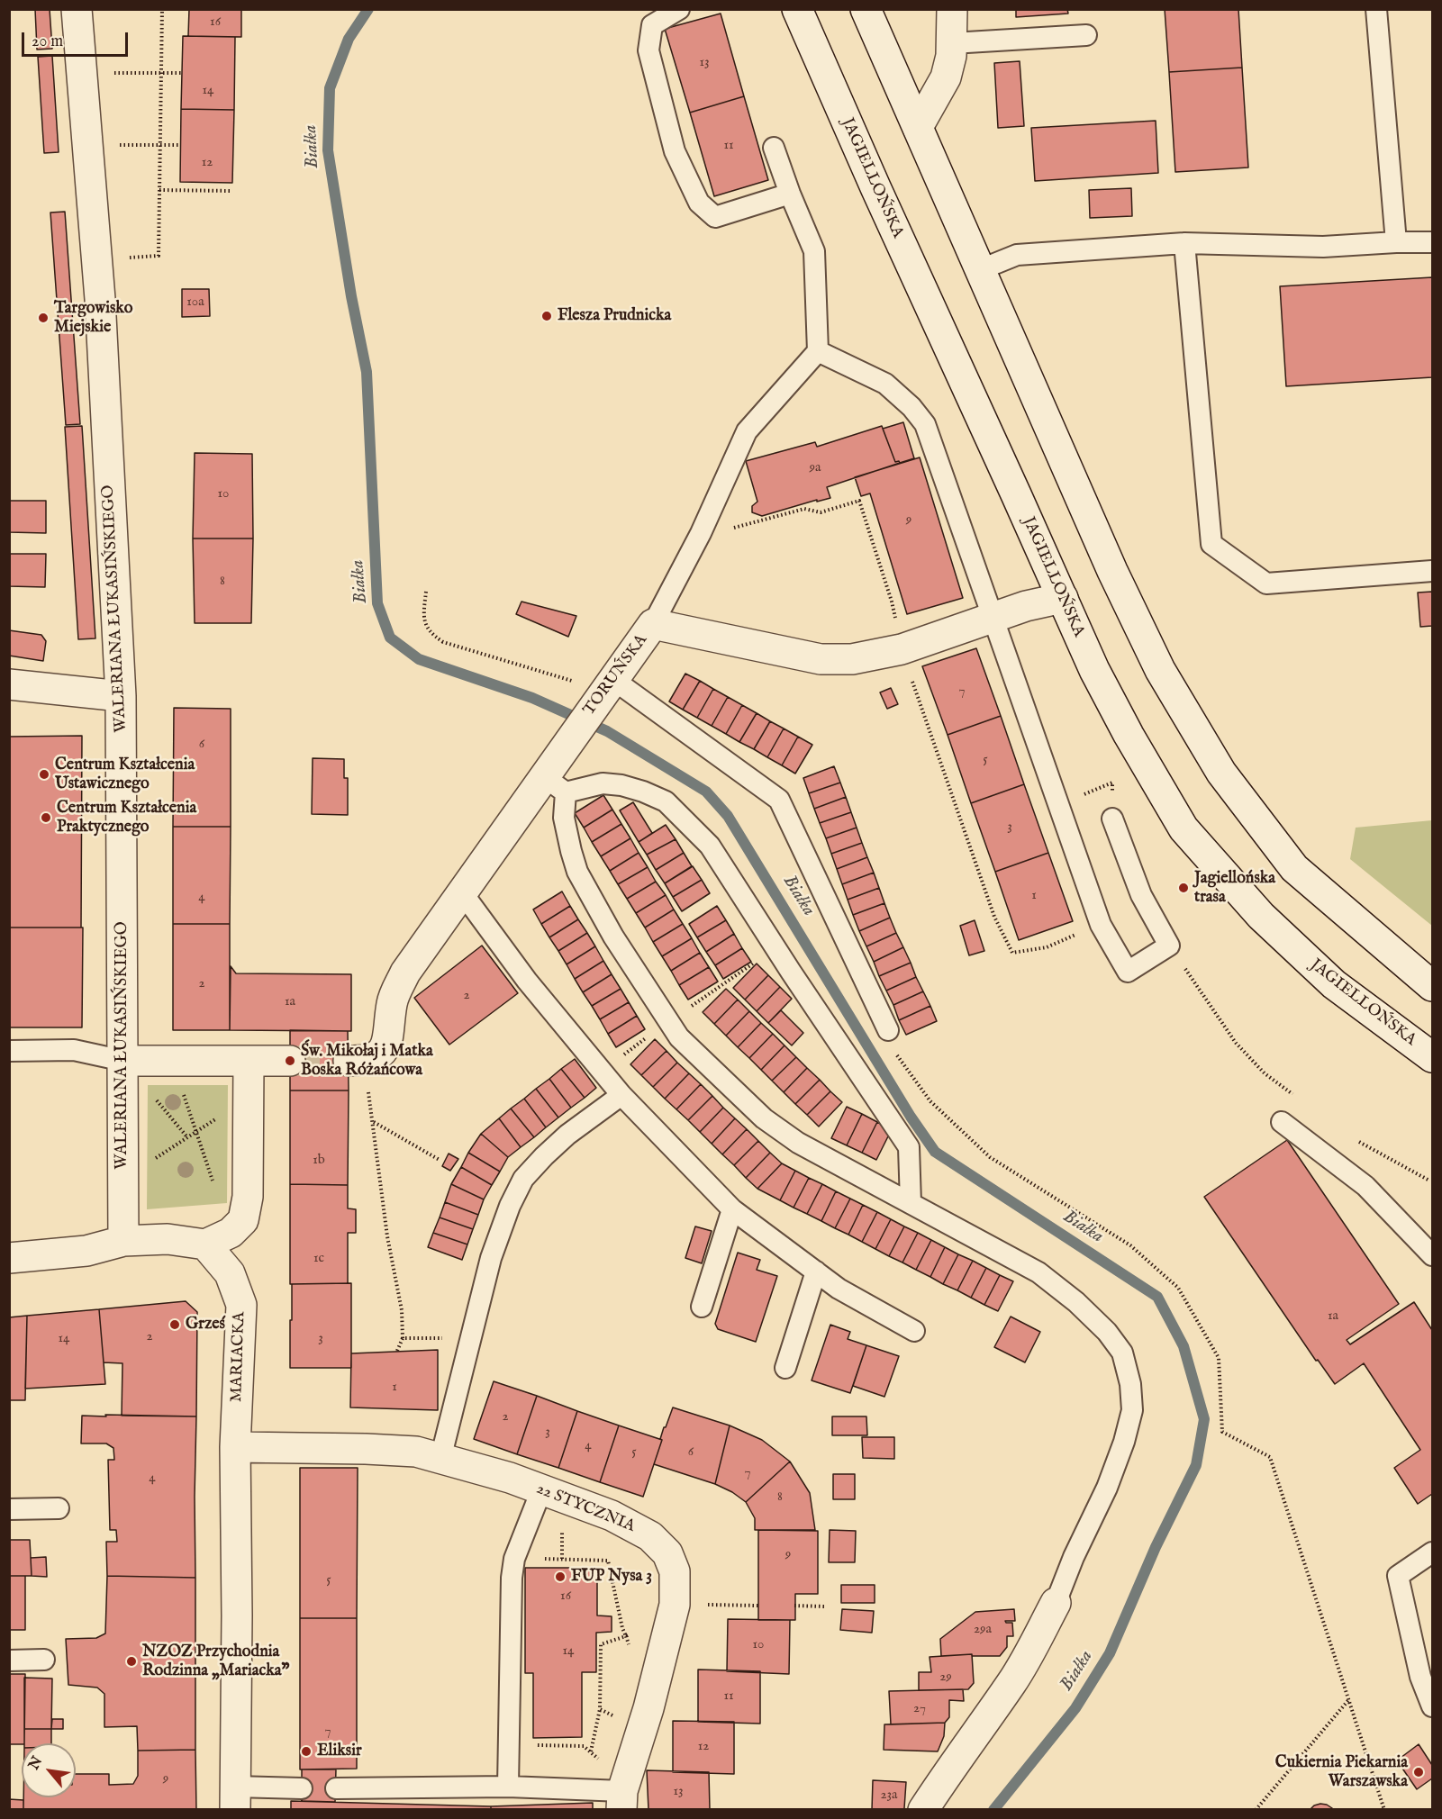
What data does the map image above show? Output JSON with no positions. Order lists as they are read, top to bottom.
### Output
{
  "streets": {
    "street": [
      "JAGIELLOŃSKA",
      "WALERIANA ŁUKASIŃSKIEGO",
      "TORUŃSKA",
      "MARIACKA",
      "22 STYCZNIA"
    ]
  },
  "crossings": [
    ["JAGIELLOŃSKA", "TORUŃSKA"],
    ["MARIACKA", "22 STYCZNIA"]
  ],
  "water": ["Białka"],
  "places": [
    "Flesza Prudnicka",
    "Targowisko Miejskie",
    "Centrum Kształcenia Ustawicznego",
    "Centrum Kształcenia Praktycznego",
    "Jagiellońska trasa",
    "Św. Mikołaj i Matka Boska Różańcowa",
    "Grześ",
    "FUP Nysa 3",
    "NZOZ Przychodnia Rodzinna „Mariacka”",
    "Eliksir",
    "Cukiernia Piekarnia Warszawska"
  ],
  "house_numbers": [
    "16",
    "13",
    "14",
    "11",
    "12",
    "10a",
    "9a",
    "10",
    "9",
    "8",
    "7",
    "6",
    "5",
    "3",
    "1",
    "4",
    "2",
    "2",
    "1a",
    "1b",
    "1c",
    "1a",
    "2",
    "14",
    "3",
    "1",
    "2",
    "3",
    "4",
    "5",
    "6",
    "7",
    "4",
    "8",
    "9",
    "5",
    "16",
    "29a",
    "10",
    "14",
    "29",
    "11",
    "27",
    "7",
    "12",
    "9",
    "13",
    "23a"
  ],
  "scale_bar": "20 m",
  "north": "top left"
}
